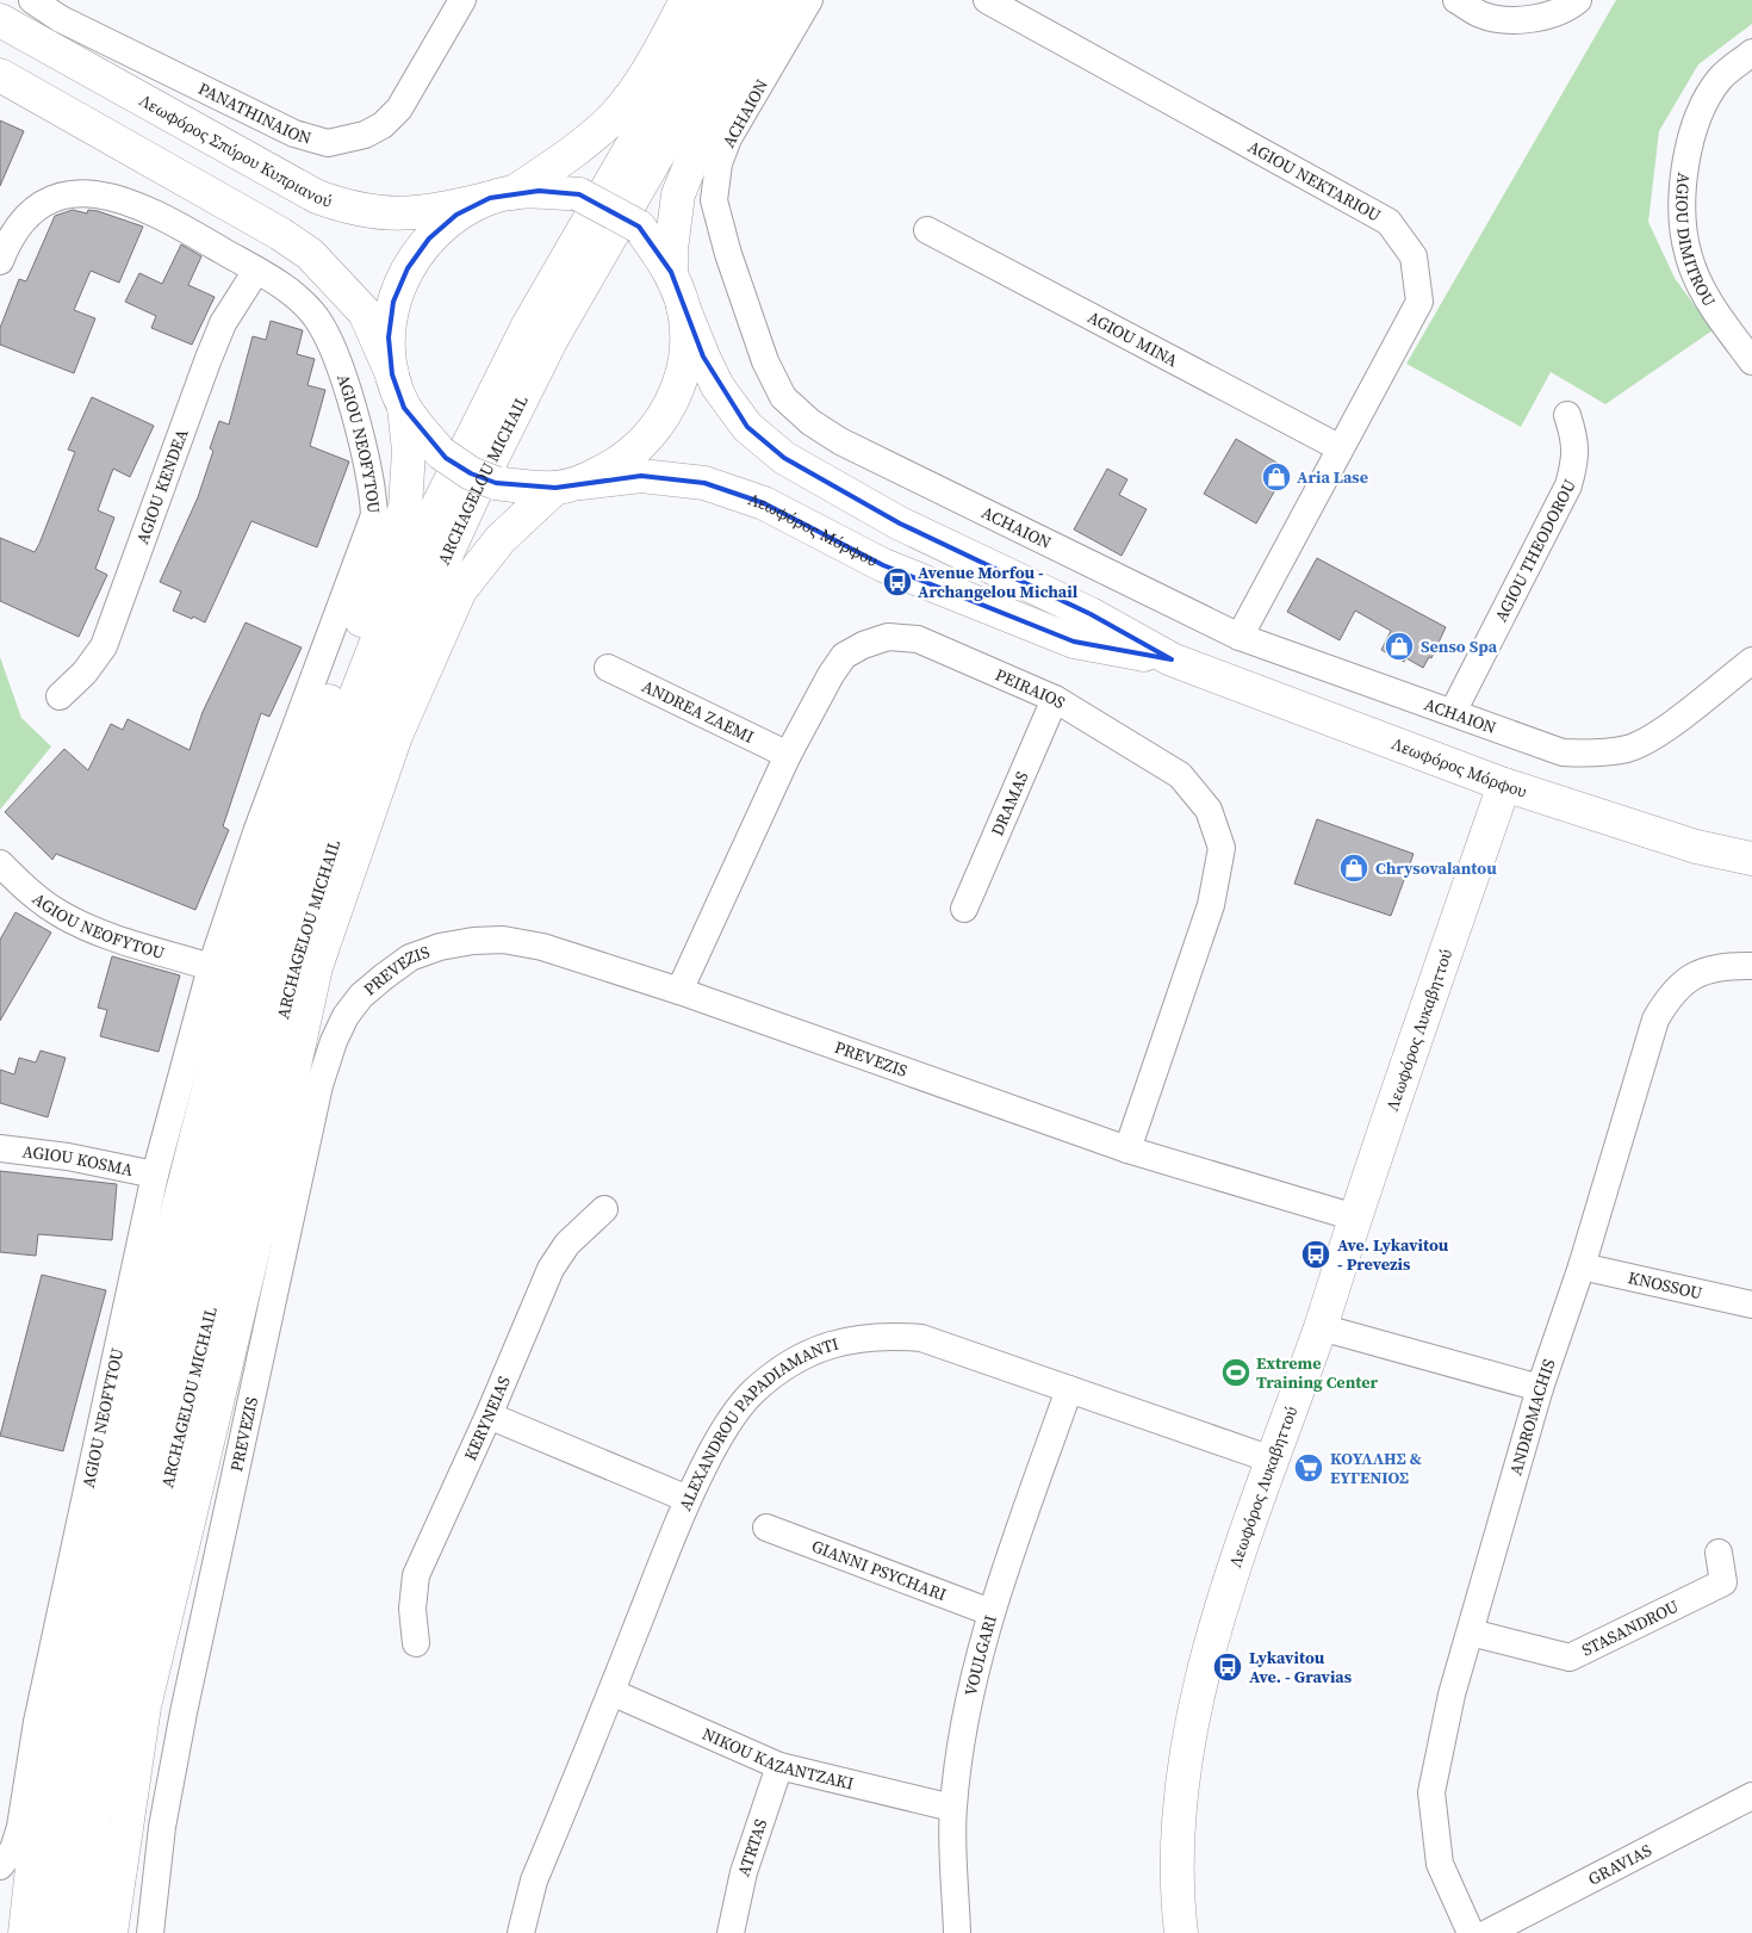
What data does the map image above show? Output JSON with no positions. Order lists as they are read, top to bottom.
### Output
{
  "streets": {
    "main road": [
      "Λεωφόρος Σπύρου Κυπριανού",
      "ARCHAGELOU MICHAIL",
      "Λεωφόρος Μόρφου",
      "Λεωφόρος Λυκαβηττού"
    ],
    "street": [
      "PANATHINAION",
      "ACHAION",
      "AGIOU NEKTARIOU",
      "AGIOU DIMITROU",
      "AGIOU MINA",
      "AGIOU NEOFYTOU",
      "AGIOU KENDEA",
      "AGIOU THEODOROU",
      "PEIRAIOS",
      "ANDREA ZAEMI",
      "DRAMAS",
      "PREVEZIS",
      "AGIOU KOSMA",
      "KNOSSOU",
      "KERYNEIAS",
      "ANDROMACHIS",
      "ALEXANDROU PAPADIAMANTI",
      "GIANNI PSYCHARI",
      "STASANDROU",
      "VOULGARI",
      "NIKOU KAZANTZAKI",
      "ATRTAS",
      "GRAVIAS"
    ]
  },
  "crossings": [
    ["ACHAION", "AGIOU NEKTARIOU"],
    ["ACHAION", "AGIOU THEODOROU"],
    ["AGIOU NEKTARIOU", "AGIOU MINA"],
    ["AGIOU NEOFYTOU", "AGIOU KENDEA"],
    ["AGIOU NEOFYTOU", "AGIOU KOSMA"],
    ["Λεωφόρος Μόρφου", "Λεωφόρος Λυκαβηττού"],
    ["PEIRAIOS", "ANDREA ZAEMI"],
    ["PEIRAIOS", "DRAMAS"],
    ["PEIRAIOS", "PREVEZIS"],
    ["PREVEZIS", "Λεωφόρος Λυκαβηττού"],
    ["Λεωφόρος Λυκαβηττού", "ALEXANDROU PAPADIAMANTI"],
    ["KNOSSOU", "ANDROMACHIS"],
    ["ANDROMACHIS", "STASANDROU"],
    ["ALEXANDROU PAPADIAMANTI", "VOULGARI"],
    ["ALEXANDROU PAPADIAMANTI", "NIKOU KAZANTZAKI"],
    ["GIANNI PSYCHARI", "VOULGARI"],
    ["VOULGARI", "NIKOU KAZANTZAKI"],
    ["NIKOU KAZANTZAKI", "ATRTAS"]
  ],
  "places": {
    "shop": ["Aria Lase", "Senso Spa", "Chrysovalantou"],
    "bus stop": ["Avenue Morfou - Archangelou Michail", "Ave. Lykavitou - Prevezis", "Lykavitou Ave. - Gravias"],
    "sports": ["Extreme Training Center"],
    "supermarket": ["ΚΟΥΛΛΗΣ & ΕΥΓΕΝΙΟΣ"]
  }
}
